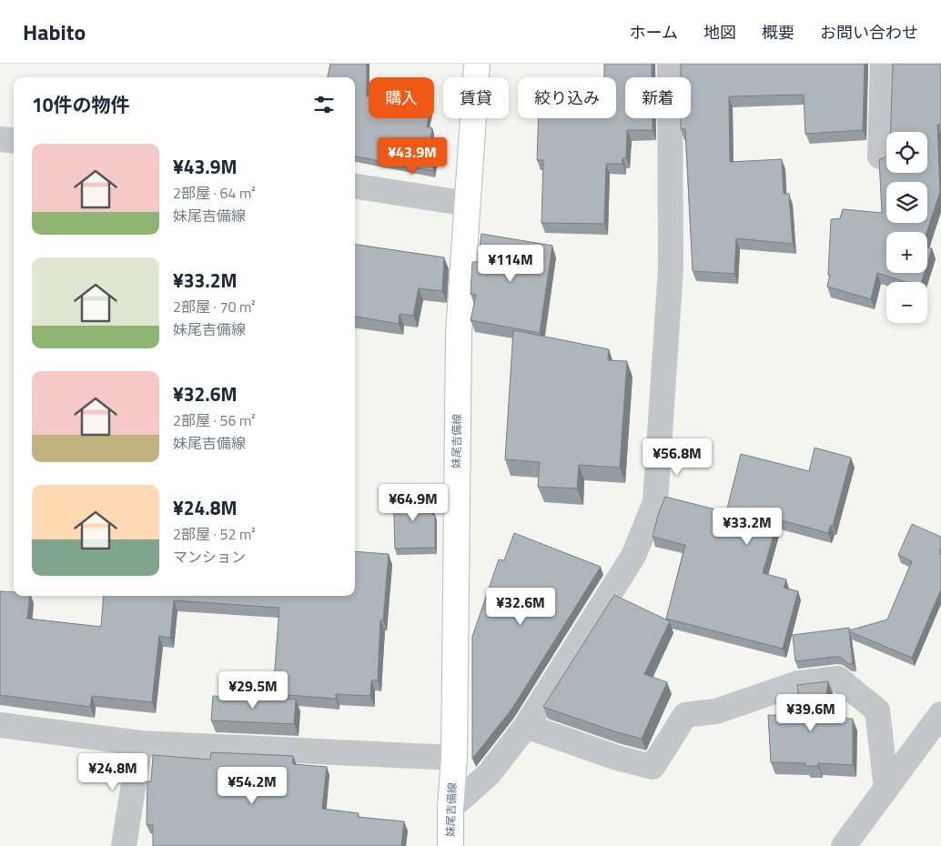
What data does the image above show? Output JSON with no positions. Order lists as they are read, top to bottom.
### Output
{
  "streets": {
    "main road": ["妹尾吉備線"]
  },
  "page": {
    "header": "Habito",
    "nav": [
      "ホーム",
      "地図",
      "概要",
      "お問い合わせ"
    ],
    "chip": [
      "購入",
      "賃貸",
      "絞り込み",
      "新着"
    ],
    "heading": "10件の物件",
    "map_buttons": ["+", "−"],
    "list": [
      {
        "name": "¥43.9M",
        "note": "2部屋 · 64 m² · 妹尾吉備線"
      },
      {
        "name": "¥33.2M",
        "note": "2部屋 · 70 m² · 妹尾吉備線"
      },
      {
        "name": "¥32.6M",
        "note": "2部屋 · 56 m² · 妹尾吉備線"
      },
      {
        "name": "¥24.8M",
        "note": "2部屋 · 52 m² · マンション"
      }
    ],
    "price": [
      "¥43.9M",
      "¥114M",
      "¥56.8M",
      "¥64.9M",
      "¥33.2M",
      "¥32.6M",
      "¥29.5M",
      "¥39.6M",
      "¥24.8M",
      "¥54.2M"
    ]
  }
}
